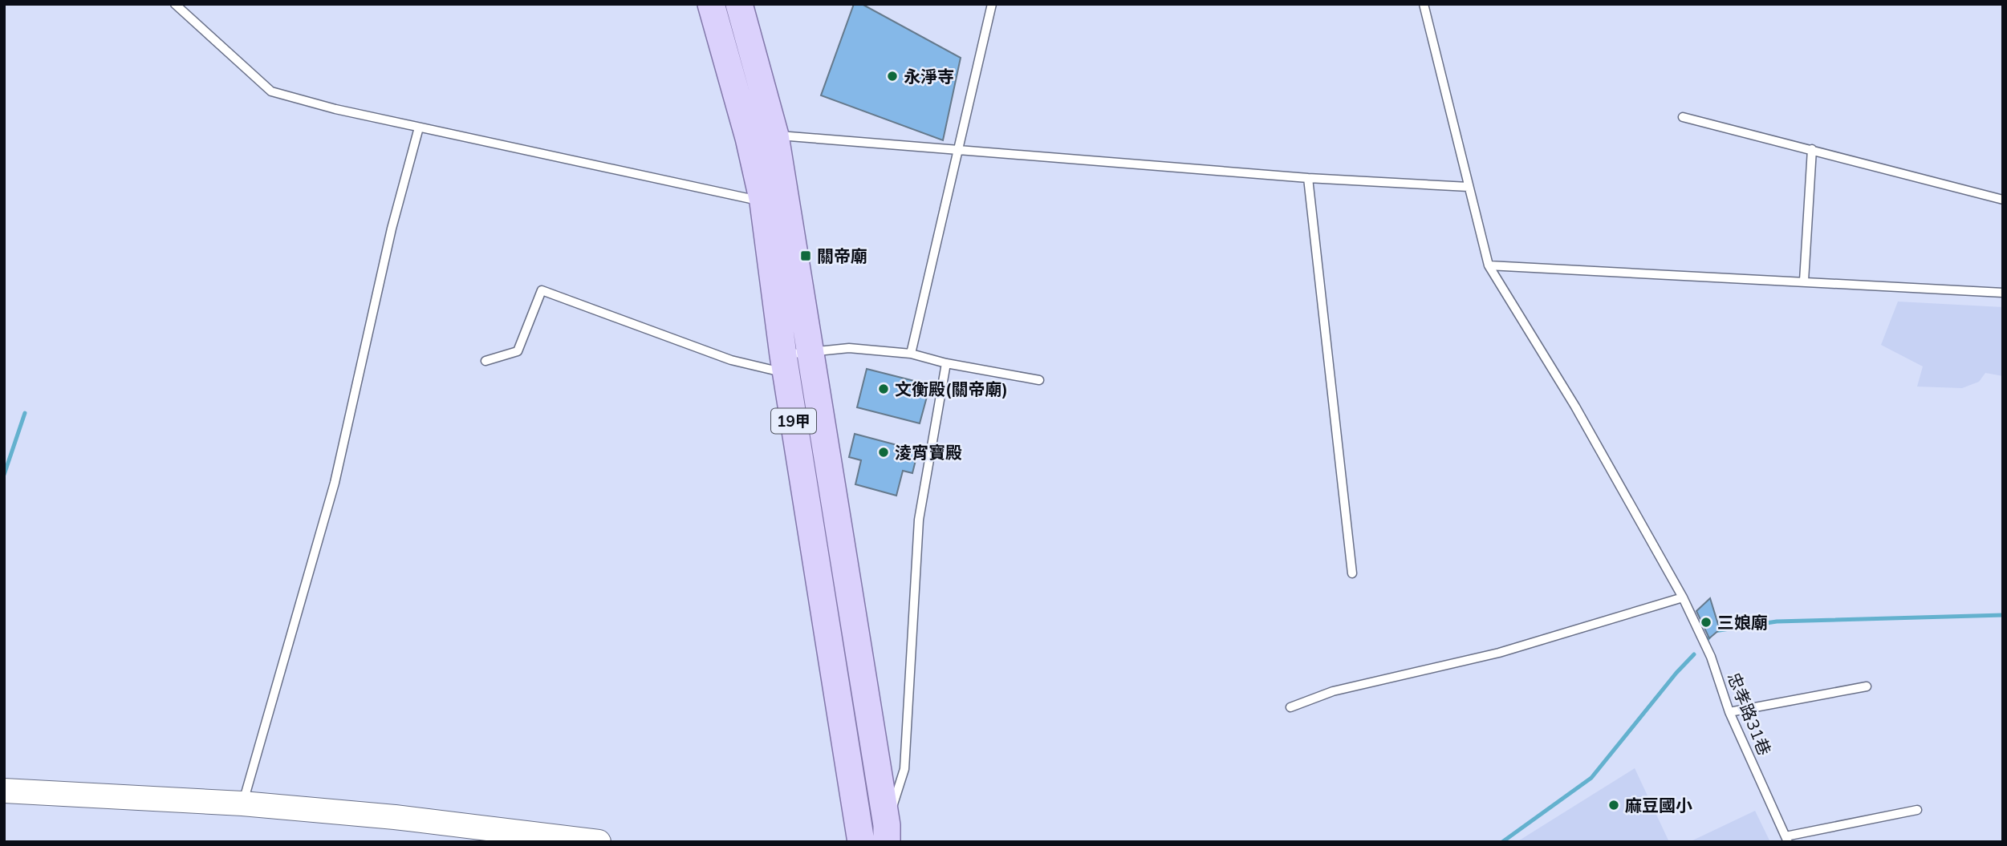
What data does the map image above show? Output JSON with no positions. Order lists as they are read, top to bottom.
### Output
{
  "streets": {
    "main road": ["19甲"],
    "lane": ["忠孝路31巷"]
  },
  "places": {
    "other": [
      "永淨寺",
      "文衡殿(關帝廟)",
      "淩宵寶殿",
      "三娘廟",
      "麻豆國小"
    ],
    "transit": ["關帝廟"]
  }
}
